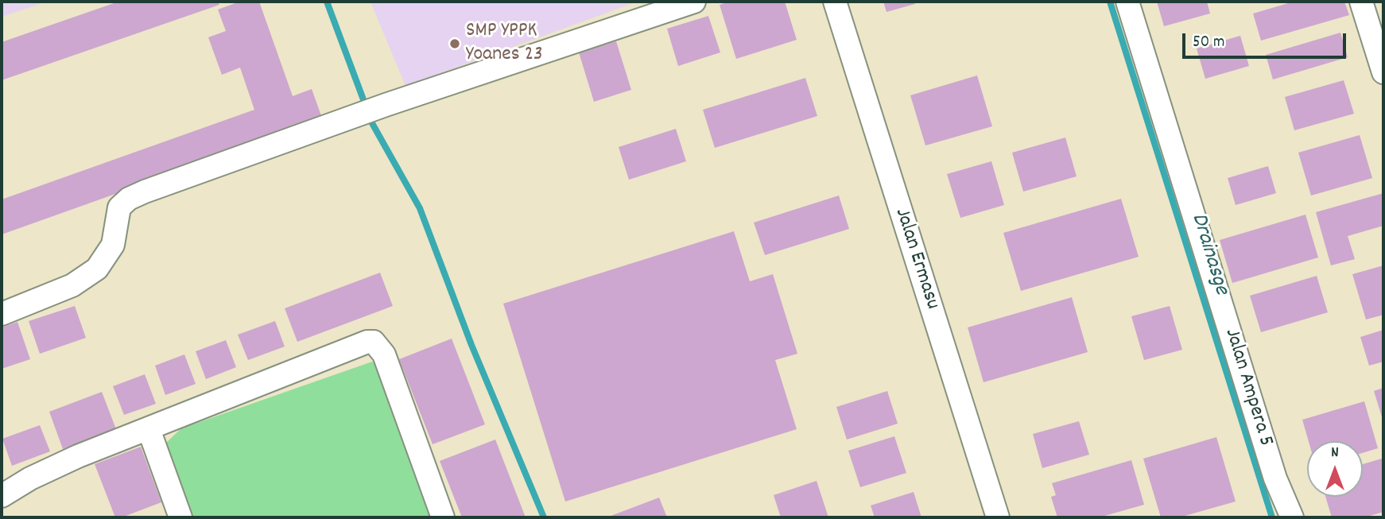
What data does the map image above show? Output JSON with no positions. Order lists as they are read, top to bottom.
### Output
{
  "streets": {
    "street": ["Jalan Ermasu", "Jalan Ampera 5"]
  },
  "water": ["Drainasge"],
  "places": ["SMP YPPK Yoanes 23"],
  "scale_bar": "50 m",
  "north": "top"
}
